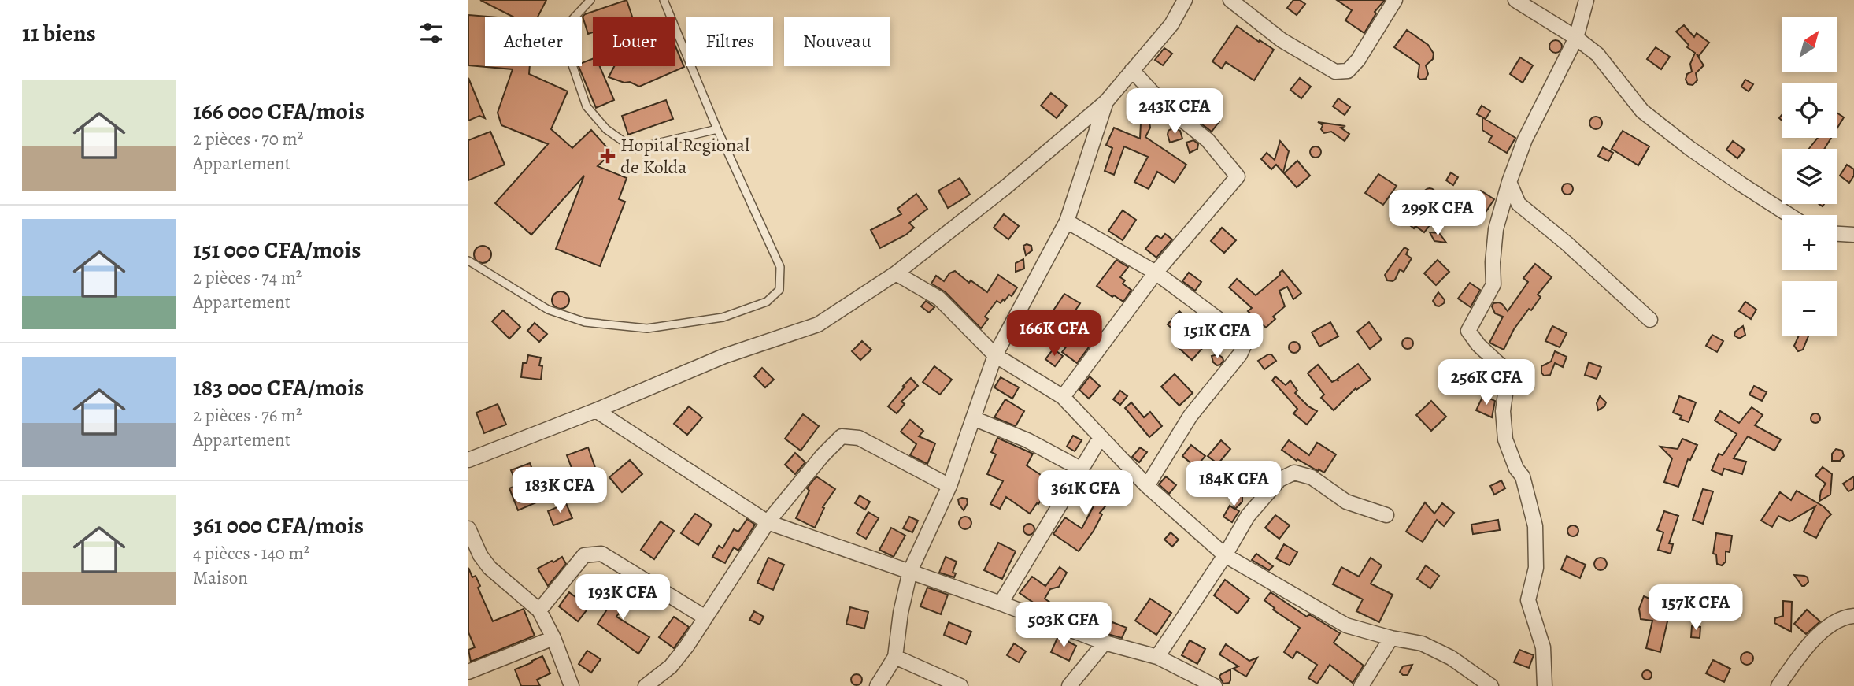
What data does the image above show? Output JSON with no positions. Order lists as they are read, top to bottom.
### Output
{
  "places": {
    "health": ["Hopital Regional de Kolda"]
  },
  "north": "top right",
  "page": {
    "heading": "11 biens",
    "map_buttons": ["+", "−"],
    "chip": [
      "Acheter",
      "Louer",
      "Filtres",
      "Nouveau"
    ],
    "list": [
      {
        "name": "166 000 CFA/mois",
        "note": "2 pièces · 70 m² · Appartement"
      },
      {
        "name": "151 000 CFA/mois",
        "note": "2 pièces · 74 m² · Appartement"
      },
      {
        "name": "183 000 CFA/mois",
        "note": "2 pièces · 76 m² · Appartement"
      },
      {
        "name": "361 000 CFA/mois",
        "note": "4 pièces · 140 m² · Maison"
      }
    ],
    "price": [
      "243K CFA",
      "299K CFA",
      "166K CFA",
      "151K CFA",
      "256K CFA",
      "184K CFA",
      "183K CFA",
      "361K CFA",
      "193K CFA",
      "157K CFA",
      "503K CFA"
    ]
  }
}
